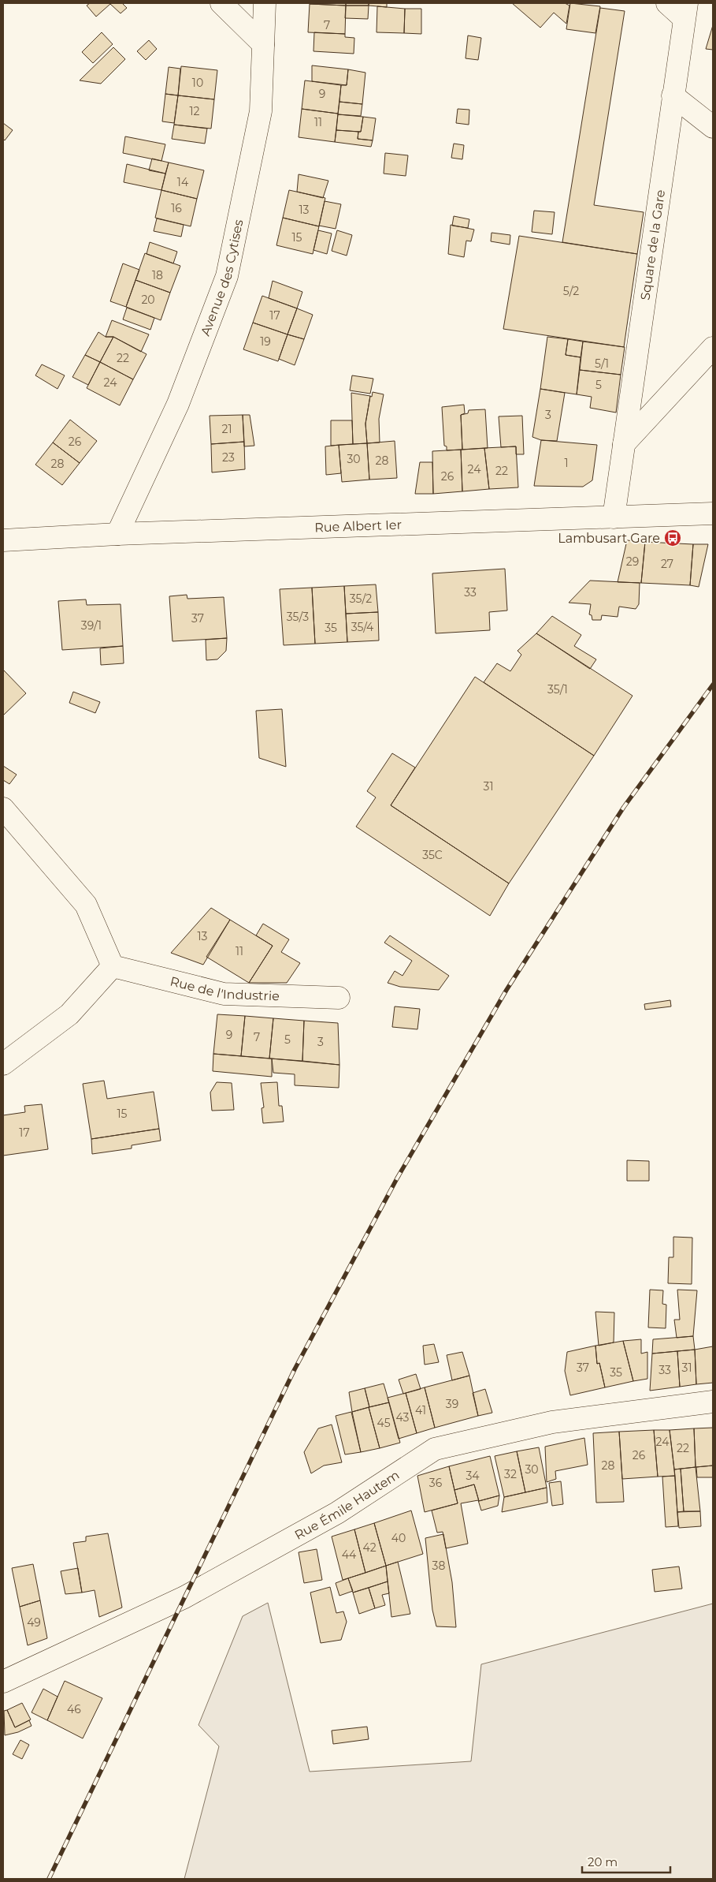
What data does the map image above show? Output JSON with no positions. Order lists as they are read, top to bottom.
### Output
{
  "streets": {
    "street": [
      "Square de la Gare",
      "Avenue des Cytises",
      "Rue Albert Ier",
      "Rue de l'Industrie",
      "Rue Émile Hautem"
    ]
  },
  "crossings": [
    ["Square de la Gare", "Rue Albert Ier"],
    ["Avenue des Cytises", "Rue Albert Ier"]
  ],
  "places": {
    "bus stop": ["Lambusart Gare"]
  },
  "house_numbers": [
    "7",
    "10",
    "9",
    "12",
    "11",
    "14",
    "16",
    "13",
    "15",
    "18",
    "5/2",
    "20",
    "17",
    "19",
    "22",
    "5/1",
    "24",
    "5",
    "3",
    "21",
    "26",
    "23",
    "30",
    "28",
    "1",
    "28",
    "24",
    "22",
    "26",
    "29",
    "27",
    "33",
    "35/2",
    "35/3",
    "37",
    "39/1",
    "35/4",
    "35",
    "35/1",
    "31",
    "35C",
    "13",
    "11",
    "9",
    "7",
    "5",
    "3",
    "15",
    "17",
    "37",
    "31",
    "33",
    "35",
    "39",
    "41",
    "43",
    "45",
    "24",
    "22",
    "26",
    "28",
    "30",
    "32",
    "34",
    "36",
    "40",
    "42",
    "44",
    "38",
    "49",
    "46"
  ],
  "scale_bar": "20 m"
}
